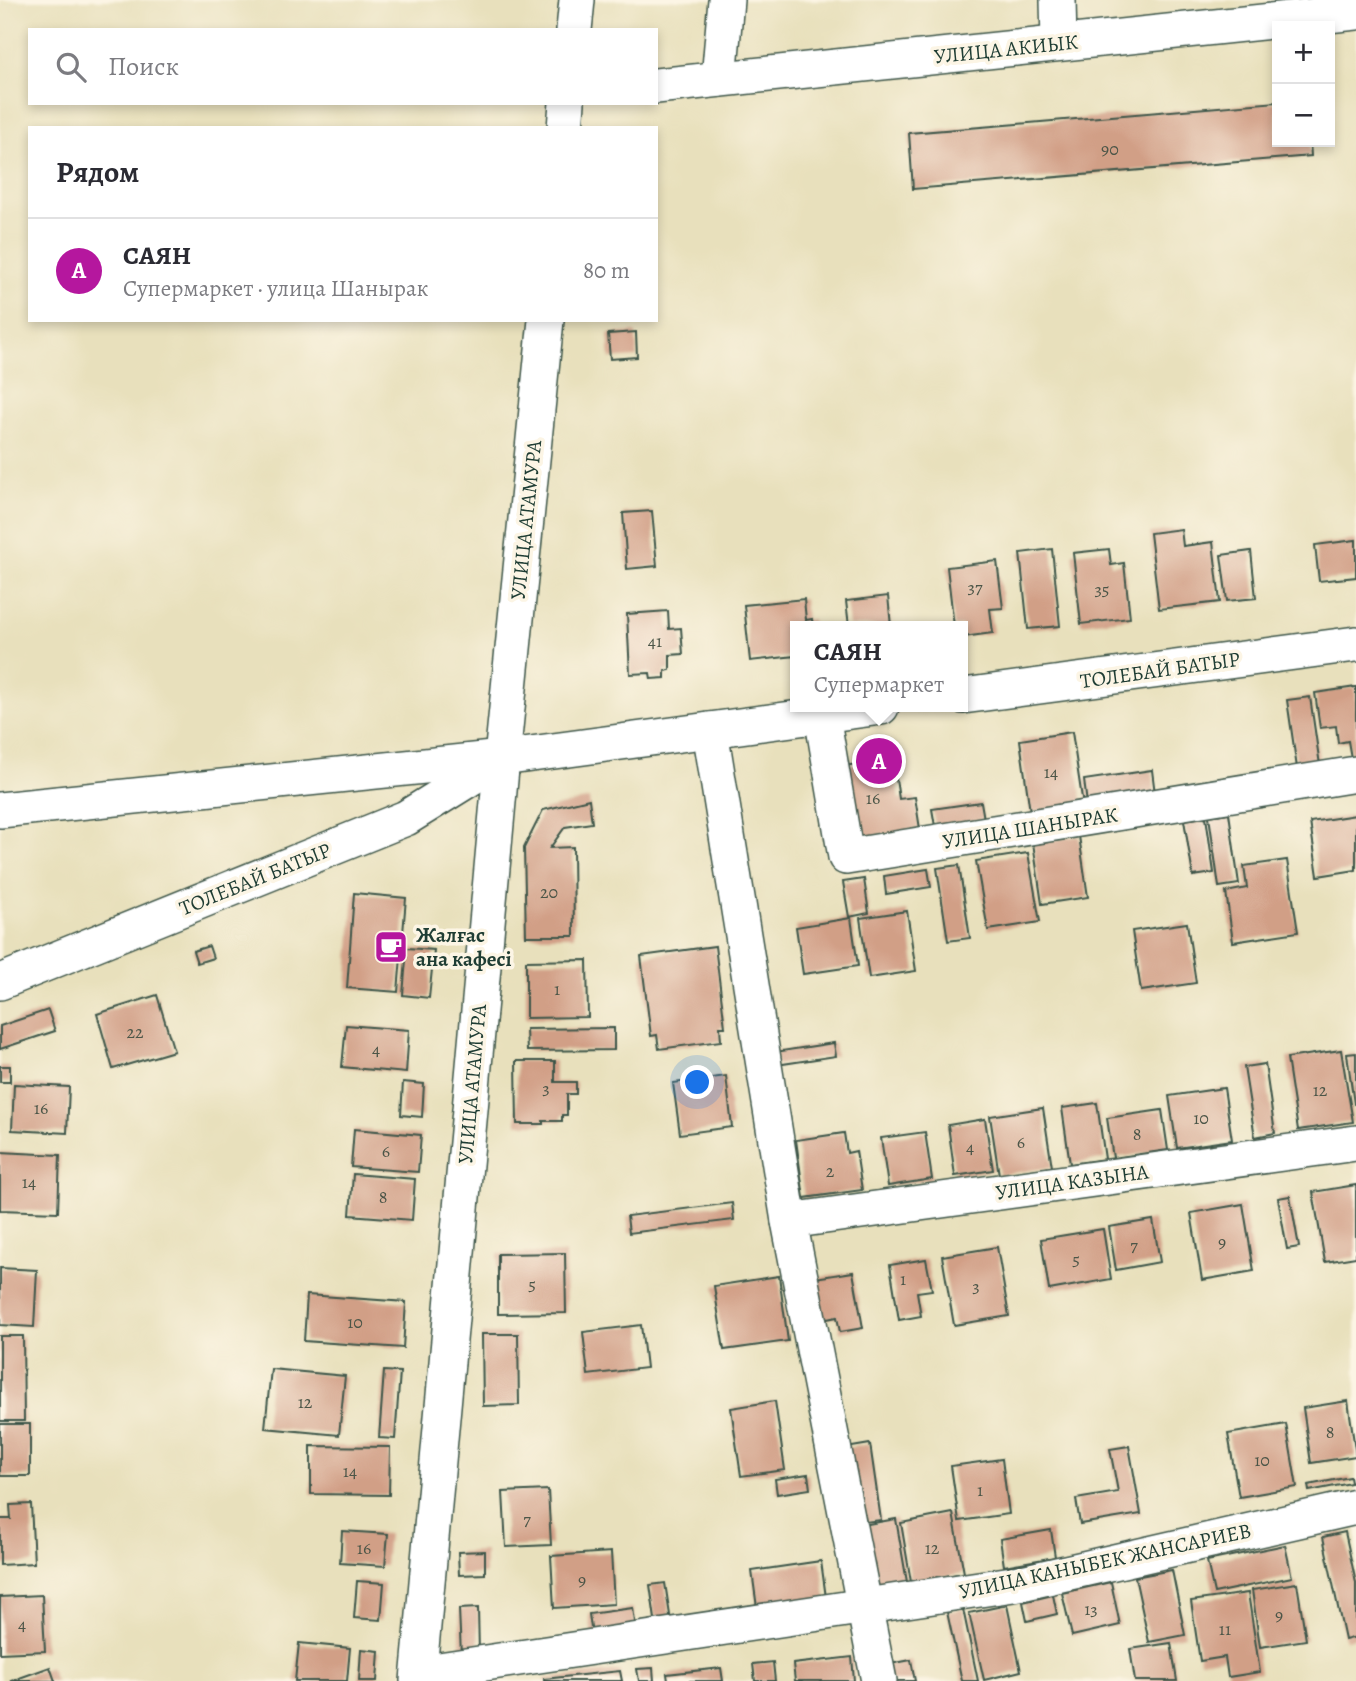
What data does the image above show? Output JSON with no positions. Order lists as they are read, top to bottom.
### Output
{
  "streets": {
    "street": [
      "УЛИЦА АКИЫК",
      "УЛИЦА АТАМУРА",
      "ТОЛЕБАЙ БАТЫР",
      "УЛИЦА ШАНЫРАК",
      "УЛИЦА КАЗЫНА",
      "УЛИЦА КАНЫБЕК ЖАНСАРИЕВ"
    ]
  },
  "crossings": [
    ["УЛИЦА АТАМУРА", "ТОЛЕБАЙ БАТЫР"],
    ["УЛИЦА АТАМУРА", "УЛИЦА КАНЫБЕК ЖАНСАРИЕВ"]
  ],
  "places": {
    "cafe": ["Жалғас ана кафесі"]
  },
  "house_numbers": [
    "90",
    "37",
    "35",
    "41",
    "14",
    "16",
    "20",
    "1",
    "22",
    "4",
    "3",
    "12",
    "16",
    "10",
    "8",
    "6",
    "4",
    "6",
    "2",
    "14",
    "8",
    "9",
    "7",
    "5",
    "1",
    "5",
    "3",
    "10",
    "12",
    "8",
    "10",
    "14",
    "1",
    "7",
    "16",
    "12",
    "9",
    "13",
    "9",
    "4",
    "11"
  ],
  "page": {
    "map_buttons": ["+", "−"],
    "search": "Поиск",
    "heading": "Рядом",
    "list": [
      {
        "mark": "A",
        "name": "САЯН",
        "note": "Супермаркет · улица Шанырак",
        "value": "80 m"
      }
    ],
    "popup": ["САЯН", "Супермаркет"],
    "pins": "A"
  }
}
